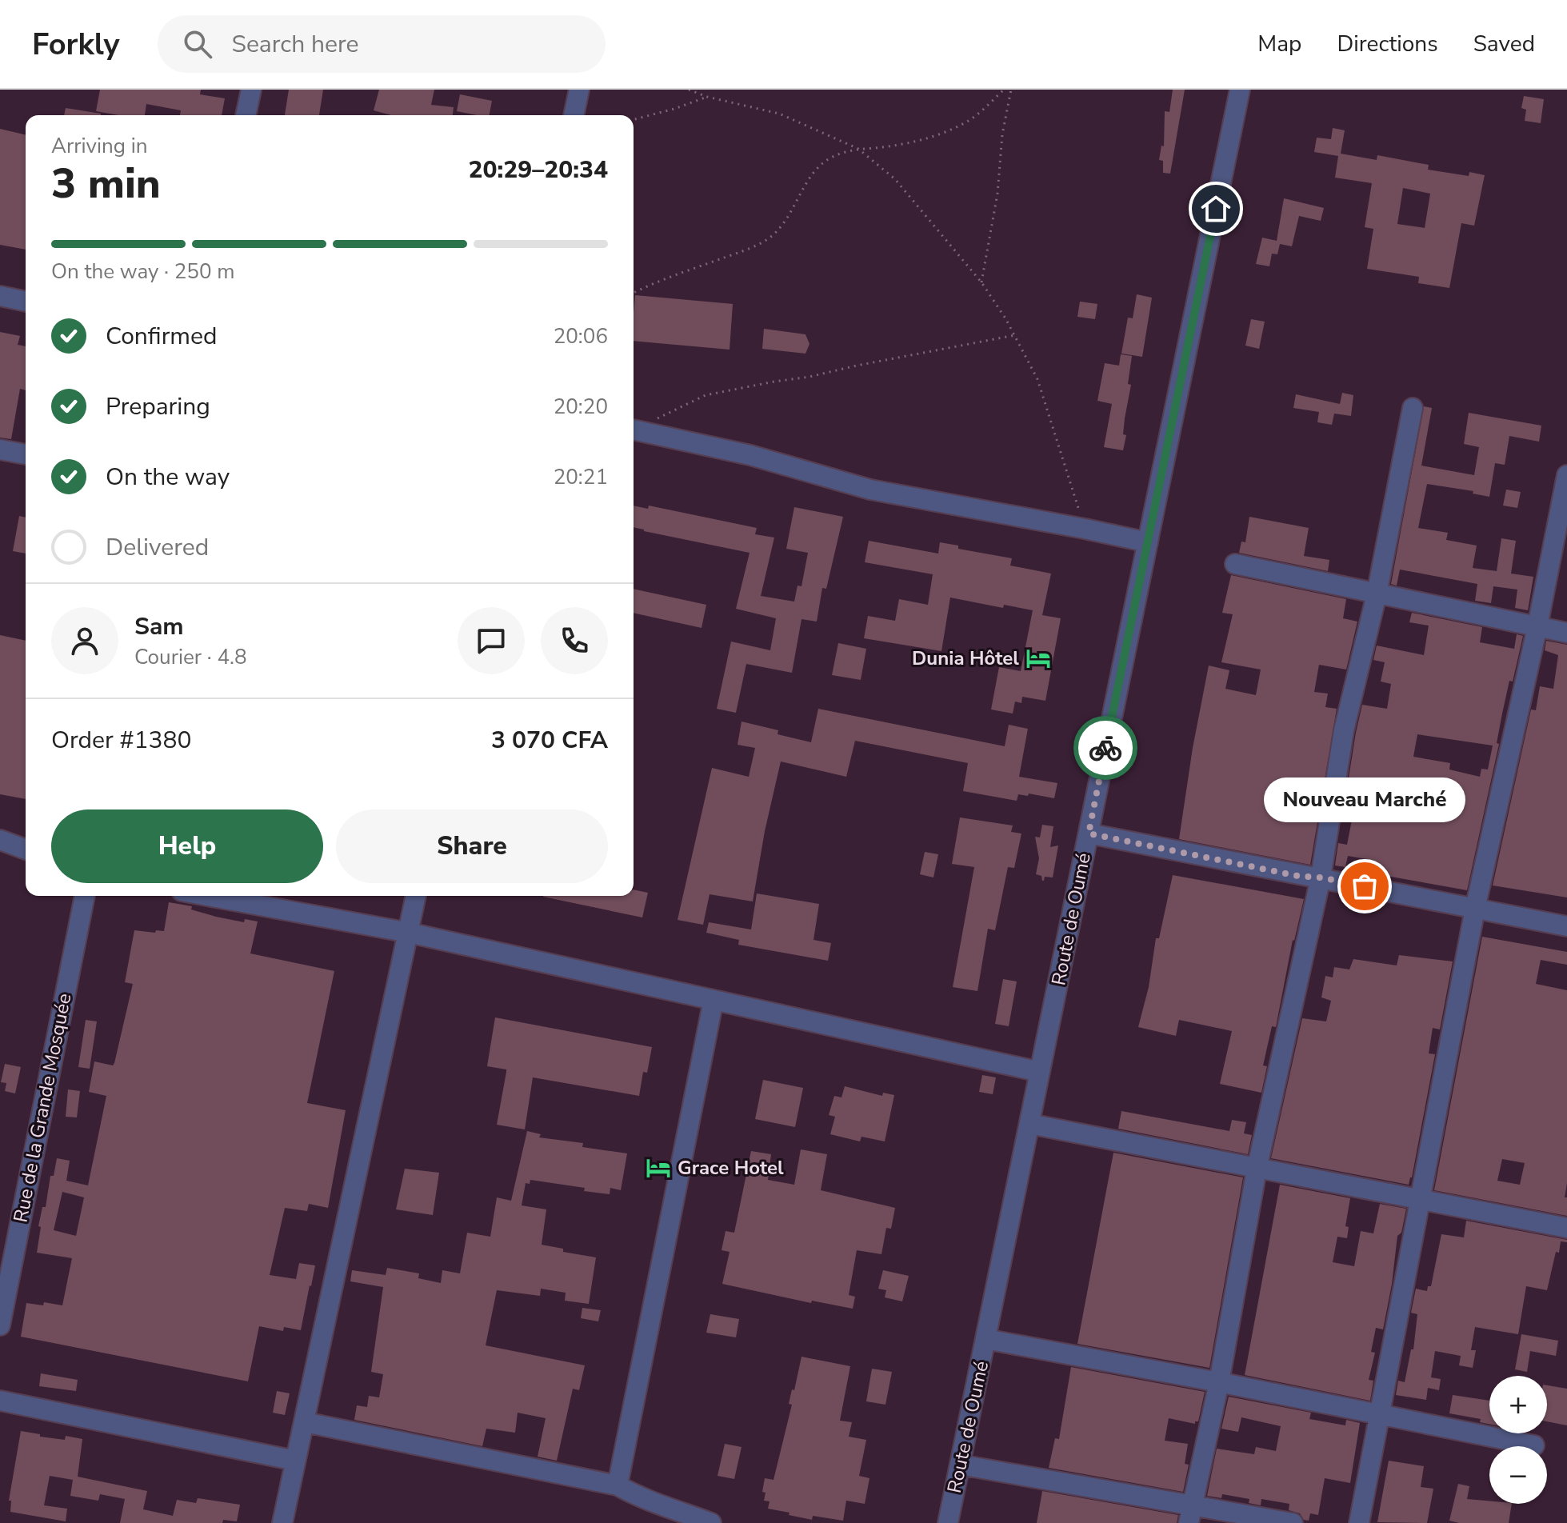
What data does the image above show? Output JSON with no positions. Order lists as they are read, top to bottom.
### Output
{
  "streets": {
    "street": ["Route de Oumé", "Rue de la Grande Mosquée"]
  },
  "places": {
    "hotel": ["Dunia Hôtel", "Grace Hotel"],
    "other": ["Nouveau Marché"]
  },
  "page": {
    "header": "Forkly",
    "search": "Search here",
    "nav": ["Map", "Directions", "Saved"],
    "heading": ["3 min", "Arriving in", "20:29–20:34"],
    "panel": [
      "Sam",
      "Courier · 4.8",
      "Order #1380",
      "3 070 CFA"
    ],
    "bar": "On the way · 250 m",
    "list": [
      ["Confirmed", "20:06"],
      ["Preparing", "20:20"],
      ["On the way", "20:21"],
      "Delivered"
    ],
    "bubble": "Nouveau Marché",
    "buttons": ["Help", "Share"],
    "map_buttons": ["+", "−"]
  }
}
